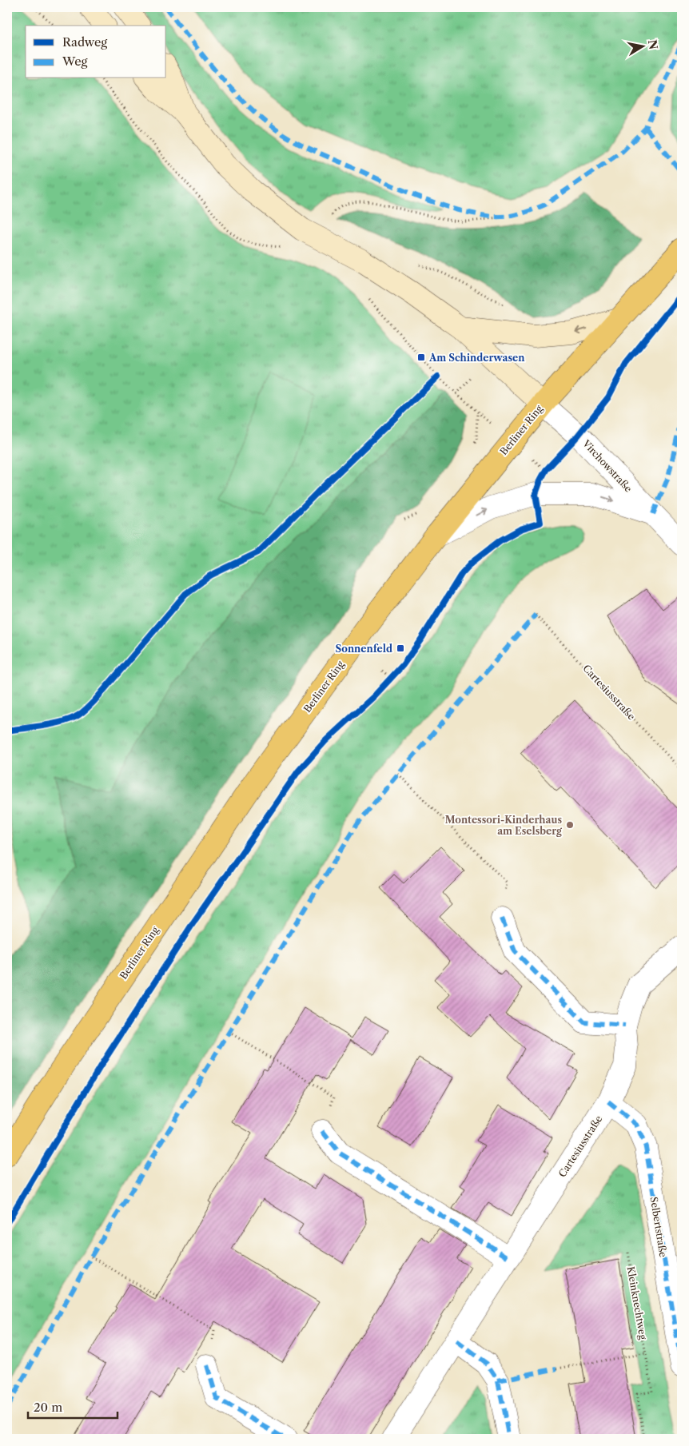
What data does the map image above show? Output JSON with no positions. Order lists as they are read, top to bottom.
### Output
{
  "streets": {
    "main road": ["Berliner Ring"],
    "street": ["Virchowstraße", "Cartesiusstraße", "Selbertstraße"],
    "path": ["Kleinknechtweg"]
  },
  "crossings": [
    ["Berliner Ring", "Virchowstraße"],
    ["Cartesiusstraße", "Selbertstraße"]
  ],
  "places": {
    "transit": ["Am Schinderwasen", "Sonnenfeld"],
    "other": ["Montessori-Kinderhaus am Eselsberg"]
  },
  "legend": ["Radweg", "Weg"],
  "scale_bar": "20 m",
  "north": "right"
}
